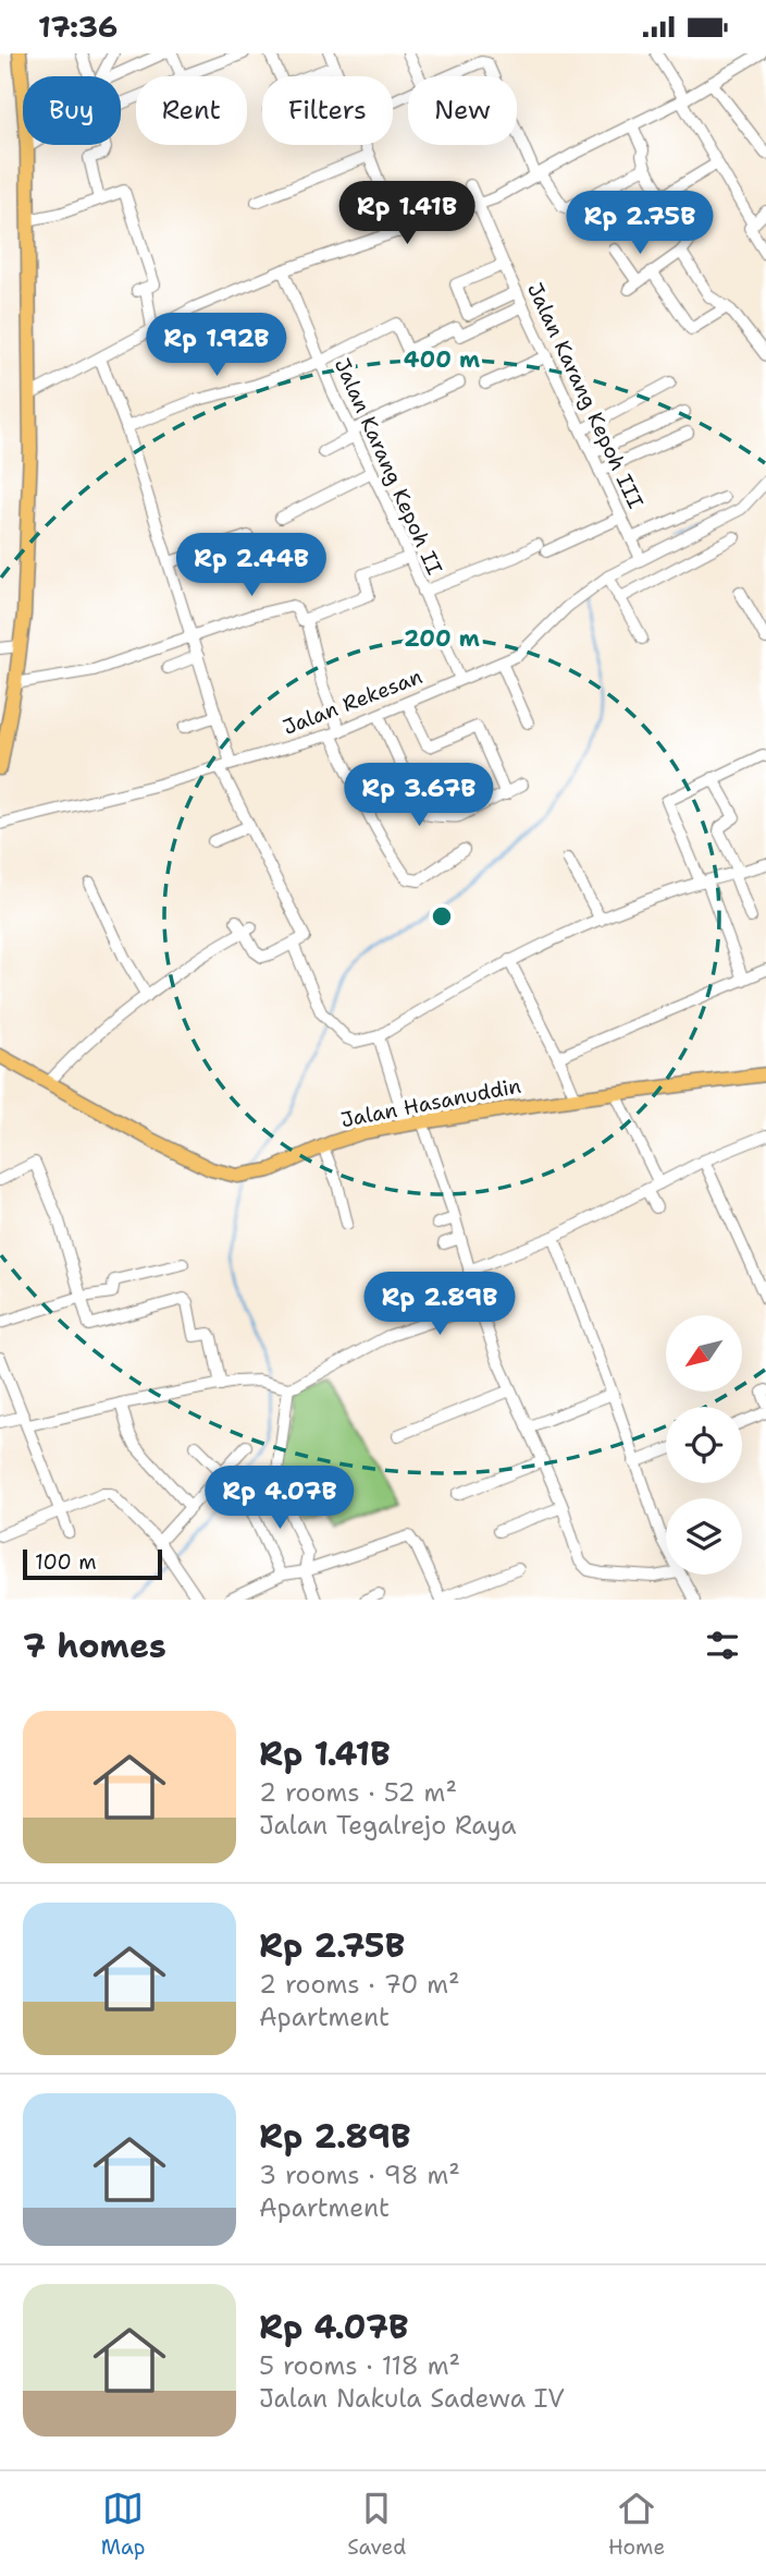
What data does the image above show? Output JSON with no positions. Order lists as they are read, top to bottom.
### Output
{
  "streets": {
    "main road": ["Jalan Hasanuddin"],
    "street": ["Jalan Karang Kepoh III", "Jalan Karang Kepoh II", "Jalan Rekesan"]
  },
  "crossings": [
    ["Jalan Karang Kepoh III", "Jalan Rekesan"],
    ["Jalan Karang Kepoh II", "Jalan Rekesan"]
  ],
  "scale_bar": "100 m",
  "north": "bottom left",
  "page": {
    "status": "17:36",
    "chip": [
      "Buy",
      "Rent",
      "Filters",
      "New"
    ],
    "price": [
      "Rp 1.41B",
      "Rp 2.75B",
      "Rp 1.92B",
      "Rp 2.44B",
      "Rp 3.67B",
      "Rp 2.89B",
      "Rp 4.07B"
    ],
    "scale": "100 m",
    "heading": "7 homes",
    "list": [
      {
        "name": "Rp 1.41B",
        "note": "2 rooms · 52 m² · Jalan Tegalrejo Raya"
      },
      {
        "name": "Rp 2.75B",
        "note": "2 rooms · 70 m² · Apartment"
      },
      {
        "name": "Rp 2.89B",
        "note": "3 rooms · 98 m² · Apartment"
      },
      {
        "name": "Rp 4.07B",
        "note": "5 rooms · 118 m² · Jalan Nakula Sadewa IV"
      }
    ],
    "tabs": ["Map", "Saved", "Home"]
  },
  "rings": ["400 m", "200 m"]
}
